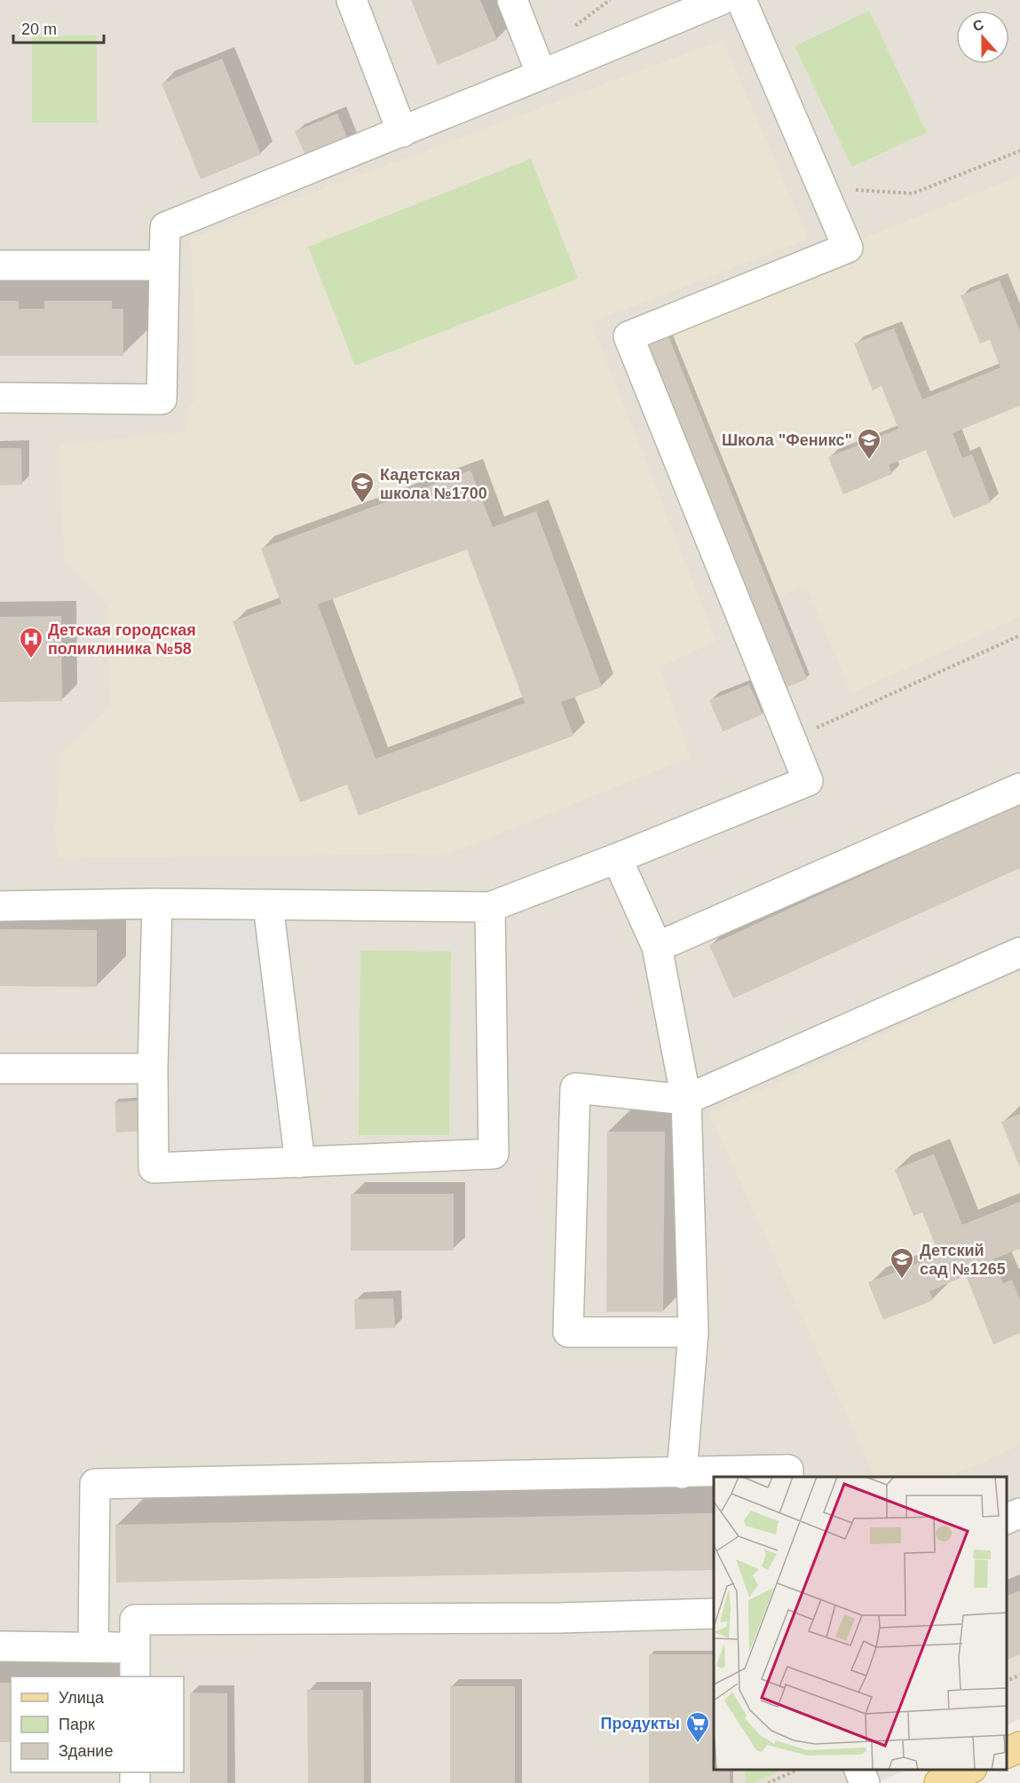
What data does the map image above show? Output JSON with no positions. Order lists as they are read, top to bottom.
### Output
{
  "places": {
    "school or university": ["Школа \"Феникс\"", "Кадетская школа №1700", "Детский сад №1265"],
    "hospital": ["Детская городская поликлиника №58"],
    "supermarket": ["Продукты"]
  },
  "legend": ["Улица", "Парк", "Здание"],
  "scale_bar": "20 m",
  "north": "top"
}
